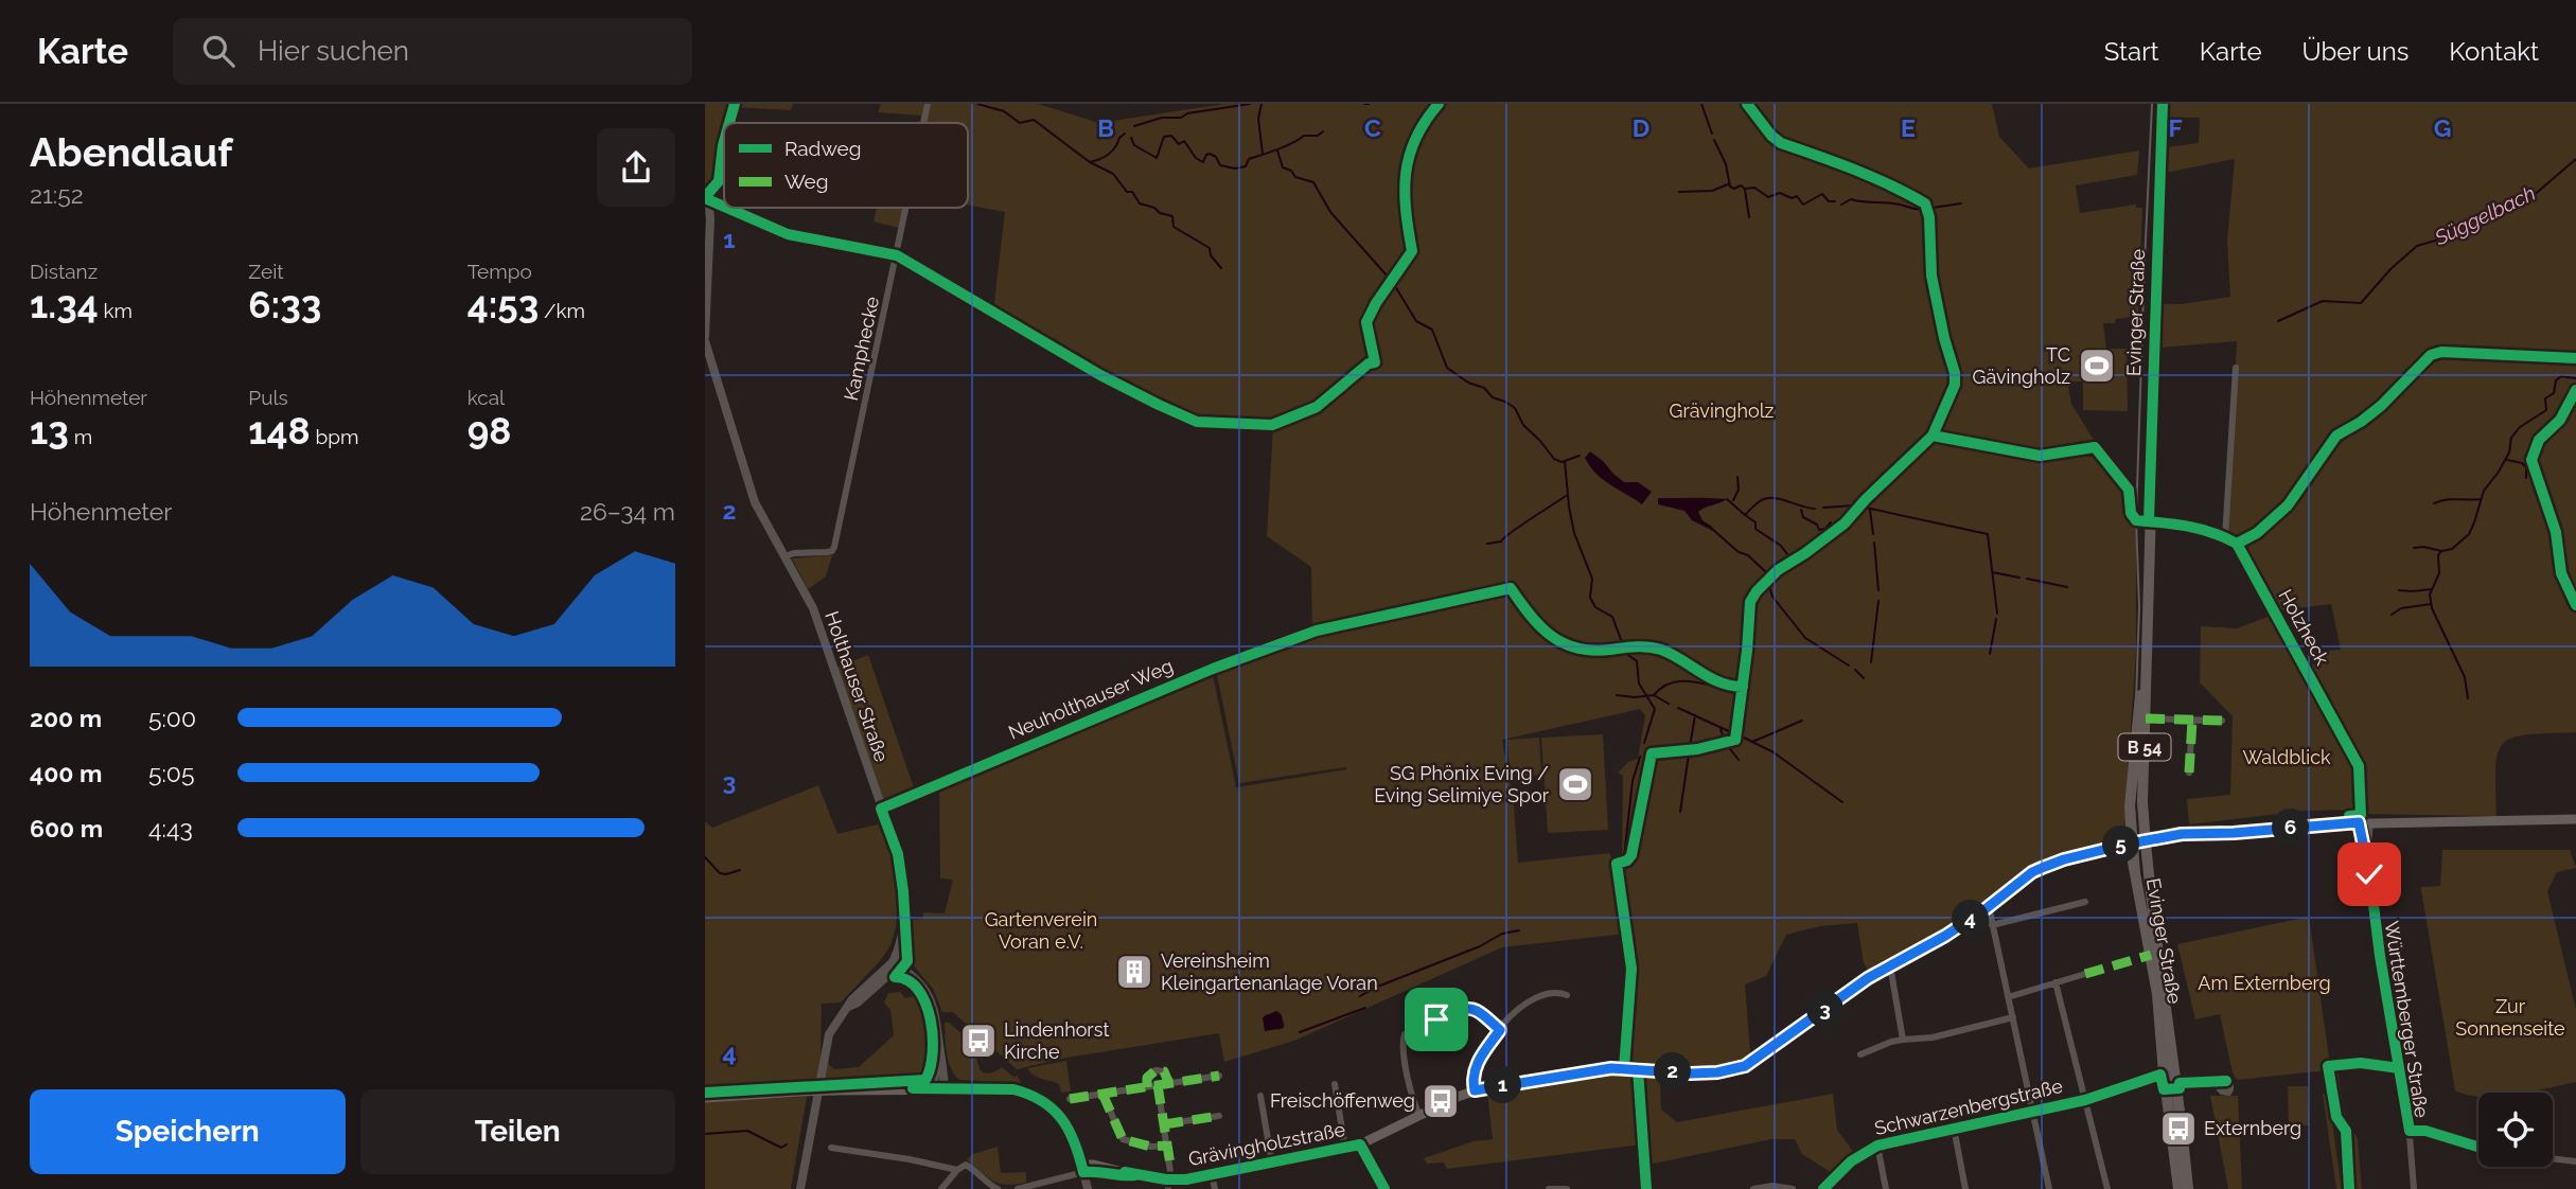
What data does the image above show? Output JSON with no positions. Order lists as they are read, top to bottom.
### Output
{
  "streets": {
    "main road": ["Evinger Straße", "B 54", "Grävingholzstraße"],
    "street": [
      "Kamphecke",
      "Holzheck",
      "Holthauser Straße",
      "Neuholthauser Weg",
      "Württemberger Straße",
      "Schwarzenbergstraße"
    ]
  },
  "crossings": [
    ["Evinger Straße", "Grävingholzstraße"],
    ["Kamphecke", "Holthauser Straße"],
    ["Holzheck", "Württemberger Straße"],
    ["Holzheck", "Grävingholzstraße"],
    ["Holthauser Straße", "Neuholthauser Weg"],
    ["Württemberger Straße", "Grävingholzstraße"]
  ],
  "water": ["Süggelbach"],
  "parks": [
    "Grävingholz",
    "Waldblick",
    "Gartenverein Voran e.V.",
    "Am Externberg",
    "Zur Sonnenseite"
  ],
  "places": {
    "sports": ["TC Gävingholz", "SG Phönix Eving / Eving Selimiye Spor"],
    "building": ["Vereinsheim Kleingartenanlage Voran"],
    "bus stop": ["Lindenhorst Kirche", "Freischöffenweg", "Externberg"]
  },
  "legend": ["Radweg", "Weg"],
  "page": {
    "header": "Karte",
    "search": "Hier suchen",
    "nav": [
      "Start",
      "Karte",
      "Über uns",
      "Kontakt"
    ],
    "heading": ["Abendlauf", "21:52"],
    "stats": [
      ["Distanz", "1.34 km"],
      ["Zeit", "6:33"],
      ["Tempo", "4:53 /km"],
      ["Höhenmeter", "13 m"],
      ["Puls", "148 bpm"],
      ["kcal", "98"]
    ],
    "chart": ["Höhenmeter", "26–34 m"],
    "list": [
      {
        "name": "200 m",
        "note": "5:00"
      },
      {
        "name": "400 m",
        "note": "5:05"
      },
      {
        "name": "600 m",
        "note": "4:43"
      }
    ],
    "pins": [
      "6",
      "5",
      "4",
      "3",
      "2",
      "1"
    ],
    "buttons": ["Speichern", "Teilen"]
  },
  "grid": {
    "columns": [
      "B",
      "C",
      "D",
      "E",
      "F",
      "G"
    ],
    "rows": [
      "1",
      "2",
      "3",
      "4"
    ]
  }
}
